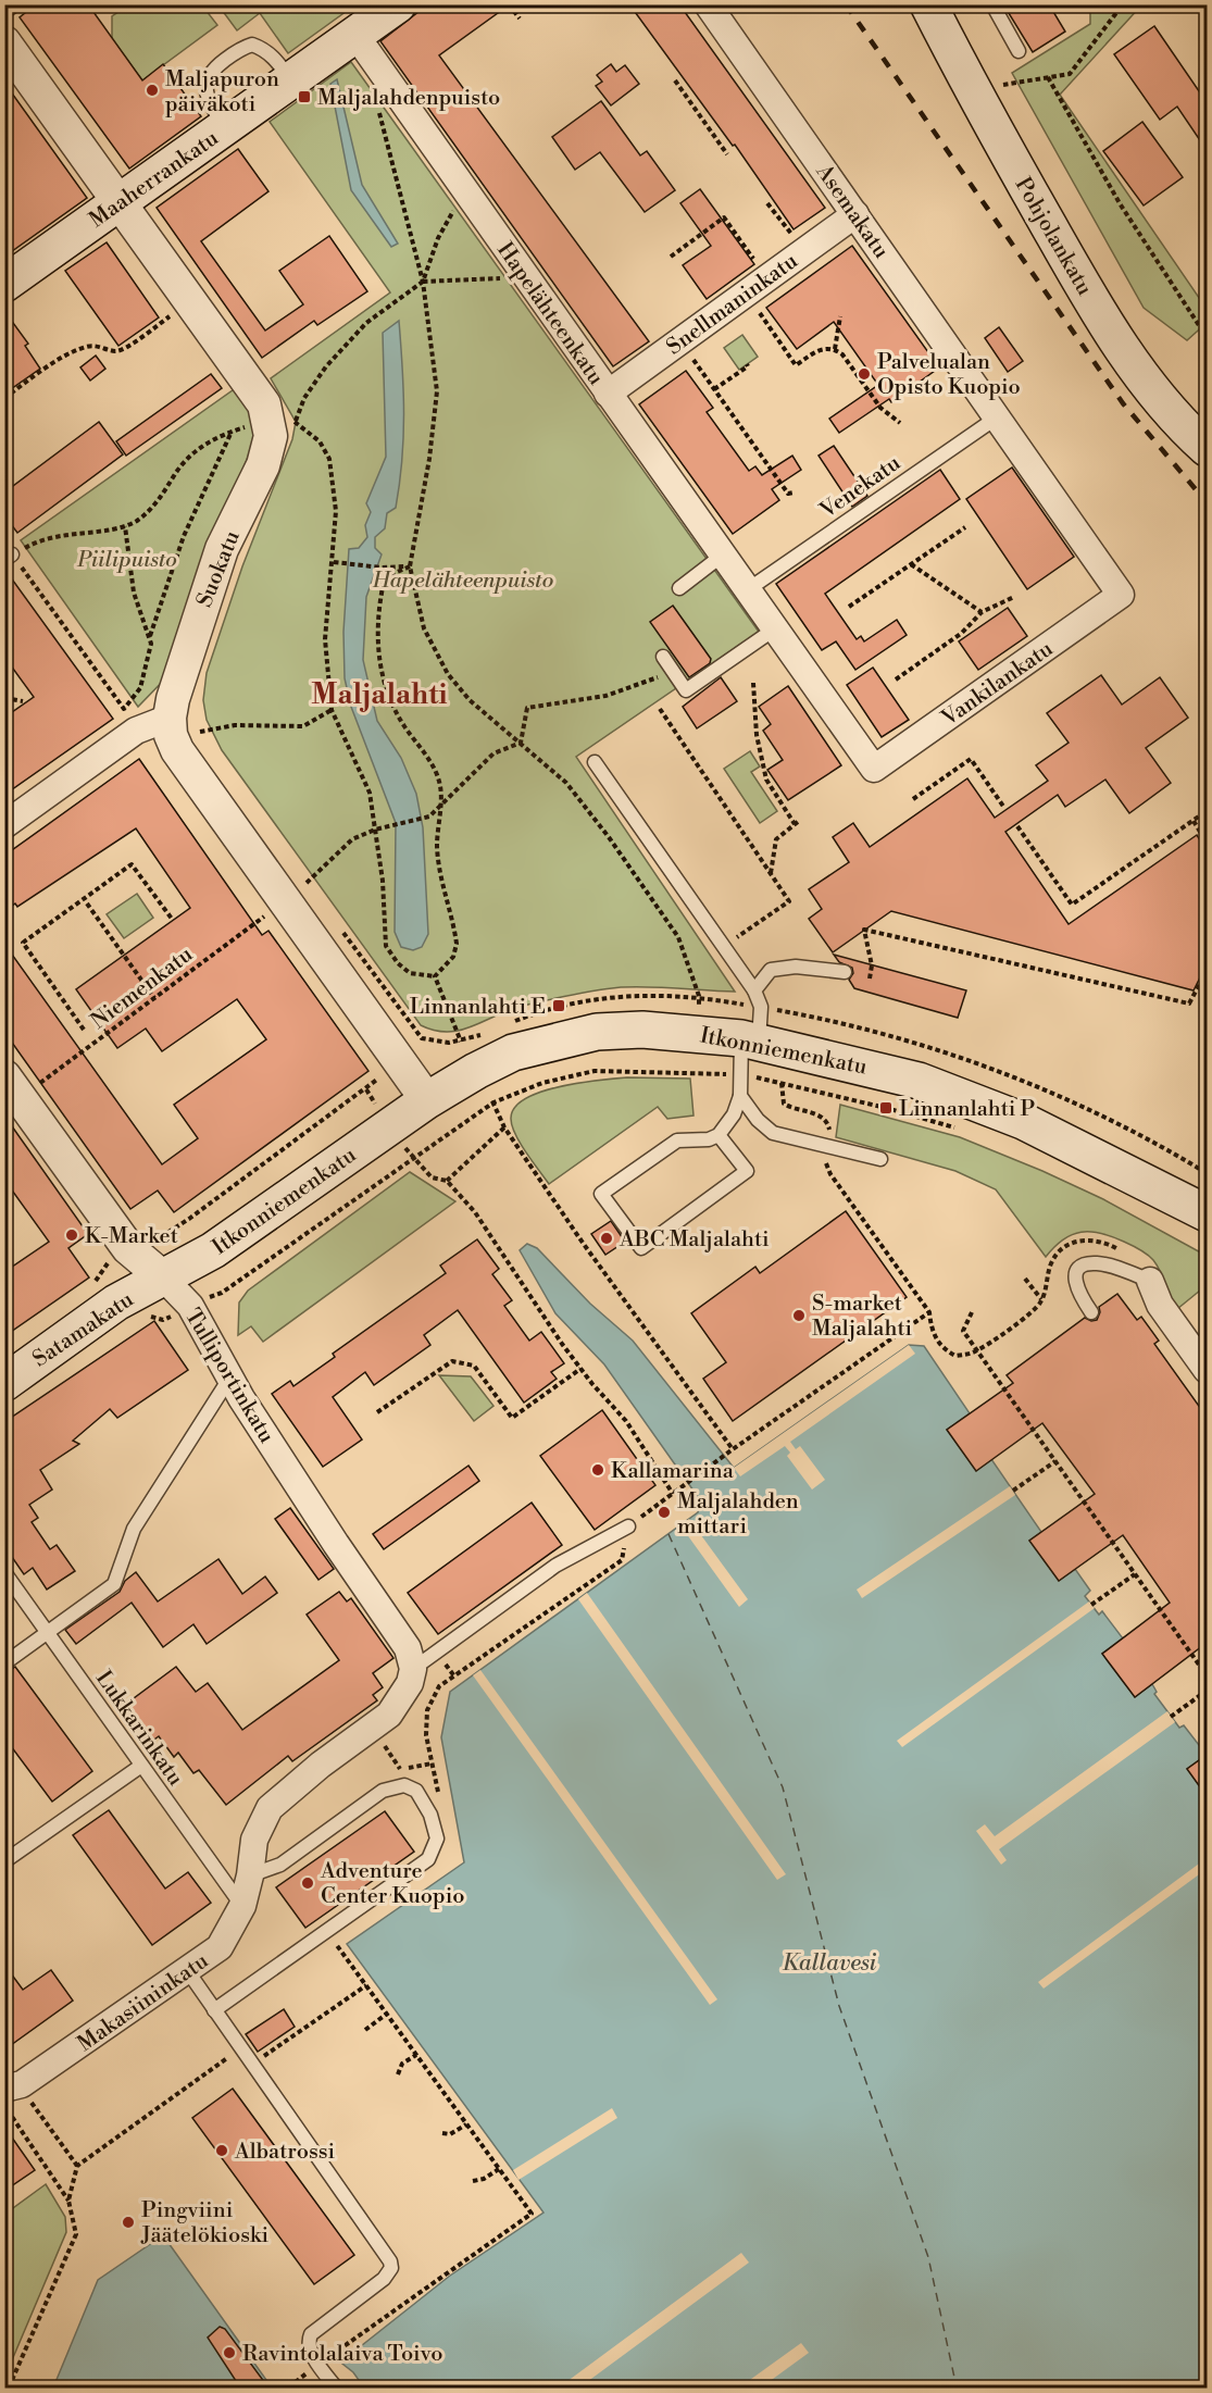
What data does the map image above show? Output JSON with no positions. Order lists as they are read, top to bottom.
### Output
{
  "streets": {
    "main road": [
      "Maaherrankatu",
      "Pohjolankatu",
      "Itkonniemenkatu",
      "Satamakatu"
    ],
    "street": [
      "Asemakatu",
      "Snellmaninkatu",
      "Hapelähteenkatu",
      "Suokatu",
      "Vankilankatu",
      "Tulliportinkatu",
      "Makasiininkatu"
    ],
    "lane": ["Venekatu", "Lukkarinkatu"],
    "path": ["Niemenkatu"]
  },
  "crossings": [
    ["Maaherrankatu", "Hapelähteenkatu"],
    ["Asemakatu", "Snellmaninkatu"],
    ["Asemakatu", "Venekatu"],
    ["Asemakatu", "Vankilankatu"],
    ["Snellmaninkatu", "Hapelähteenkatu"],
    ["Hapelähteenkatu", "Venekatu"],
    ["Hapelähteenkatu", "Vankilankatu"],
    ["Venekatu", "Vankilankatu"],
    ["Suokatu", "Itkonniemenkatu"],
    ["Itkonniemenkatu", "Satamakatu"],
    ["Itkonniemenkatu", "Tulliportinkatu"],
    ["Satamakatu", "Tulliportinkatu"],
    ["Tulliportinkatu", "Makasiininkatu"],
    ["Lukkarinkatu", "Makasiininkatu"]
  ],
  "districts": ["Maljalahti"],
  "water": ["Kallavesi"],
  "parks": ["Piilipuisto", "Hapelähteenpuisto"],
  "places": {
    "other": [
      "Maljapuron päiväkoti",
      "Palvelualan Opisto Kuopio",
      "K-Market",
      "ABC Maljalahti",
      "S-market Maljalahti",
      "Kallamarina",
      "Maljalahden mittari",
      "Adventure Center Kuopio",
      "Albatrossi",
      "Pingviini Jäätelökioski",
      "Ravintolalaiva Toivo"
    ],
    "transit": ["Maljalahdenpuisto", "Linnanlahti E", "Linnanlahti P"]
  }
}
